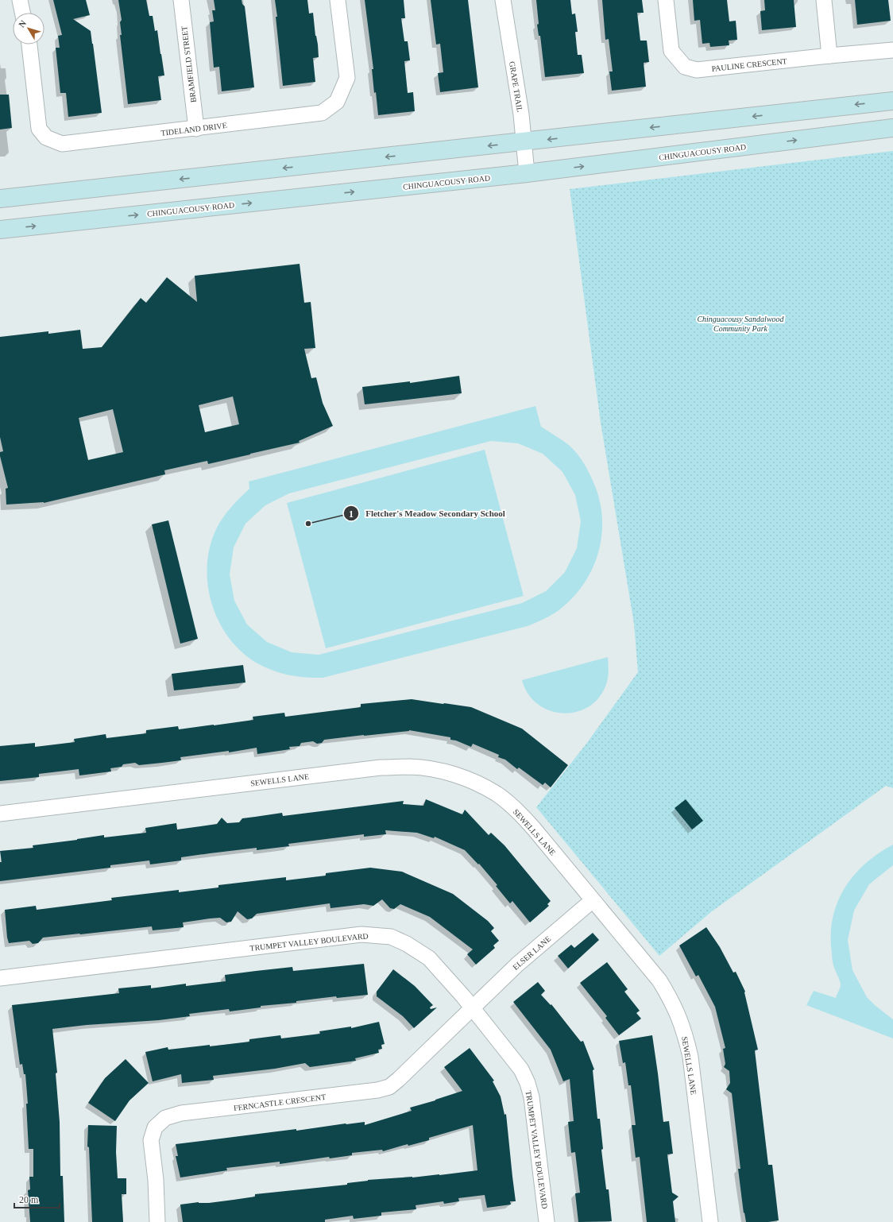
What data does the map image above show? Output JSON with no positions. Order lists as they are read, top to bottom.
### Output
{
  "streets": {
    "main road": ["CHINGUACOUSY ROAD"],
    "street": [
      "BRAMFIELD STREET",
      "PAULINE CRESCENT",
      "GRAPE TRAIL",
      "TIDELAND DRIVE",
      "SEWELLS LANE",
      "TRUMPET VALLEY BOULEVARD",
      "ELSER LANE",
      "FERNCASTLE CRESCENT"
    ]
  },
  "crossings": [
    ["BRAMFIELD STREET", "TIDELAND DRIVE"],
    ["GRAPE TRAIL", "CHINGUACOUSY ROAD"],
    ["SEWELLS LANE", "ELSER LANE"],
    ["TRUMPET VALLEY BOULEVARD", "ELSER LANE"],
    ["TRUMPET VALLEY BOULEVARD", "FERNCASTLE CRESCENT"],
    ["ELSER LANE", "FERNCASTLE CRESCENT"]
  ],
  "parks": ["Chinguacousy Sandalwood Community Park"],
  "places": ["Fletcher's Meadow Secondary School"],
  "scale_bar": "20 m",
  "north": "top left"
}
